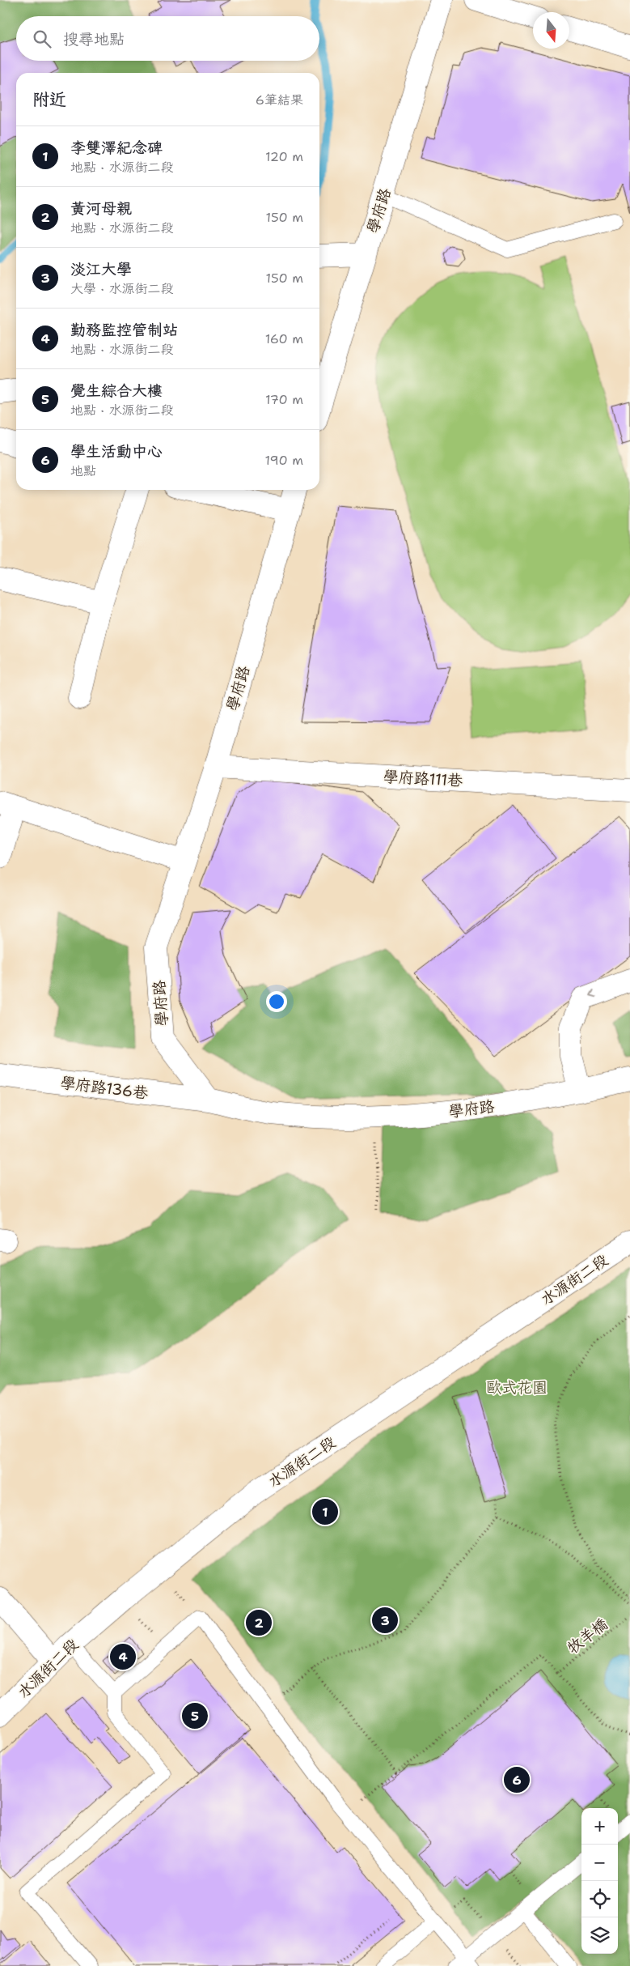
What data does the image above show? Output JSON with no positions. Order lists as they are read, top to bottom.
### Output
{
  "streets": {
    "street": [
      "學府路",
      "學府路111巷",
      "學府路136巷",
      "水源街二段"
    ],
    "path": ["牧羊橋"]
  },
  "crossings": [
    ["學府路", "學府路111巷"],
    ["學府路", "學府路136巷"]
  ],
  "parks": ["歐式花園"],
  "north": "bottom",
  "page": {
    "search": "搜尋地點",
    "heading": ["附近", "6筆結果"],
    "list": [
      {
        "mark": "1",
        "name": "李雙澤紀念碑",
        "note": "地點 · 水源街二段",
        "value": "120 m"
      },
      {
        "mark": "2",
        "name": "黃河母親",
        "note": "地點 · 水源街二段",
        "value": "150 m"
      },
      {
        "mark": "3",
        "name": "淡江大學",
        "note": "大學 · 水源街二段",
        "value": "150 m"
      },
      {
        "mark": "4",
        "name": "勤務監控管制站",
        "note": "地點 · 水源街二段",
        "value": "160 m"
      },
      {
        "mark": "5",
        "name": "覺生綜合大樓",
        "note": "地點 · 水源街二段",
        "value": "170 m"
      },
      {
        "mark": "6",
        "name": "學生活動中心",
        "note": "地點",
        "value": "190 m"
      }
    ],
    "pins": [
      "1",
      "3",
      "2",
      "4",
      "5",
      "6"
    ],
    "map_buttons": ["+", "−"]
  }
}
